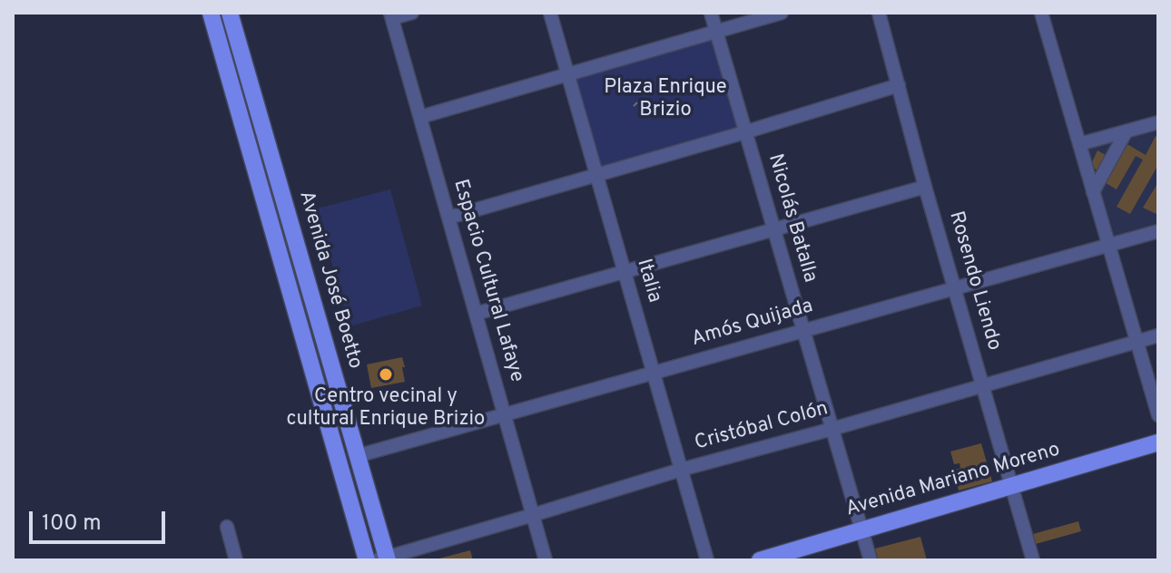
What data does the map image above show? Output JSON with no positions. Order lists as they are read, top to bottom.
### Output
{
  "streets": {
    "main road": ["Avenida José Boetto", "Avenida Mariano Moreno"],
    "street": [
      "Nicolás Batalla",
      "Espacio Cultural Lafaye",
      "Italia",
      "Rosendo Liendo",
      "Amós Quijada",
      "Cristóbal Colón"
    ]
  },
  "crossings": [
    ["Nicolás Batalla", "Amós Quijada"],
    ["Nicolás Batalla", "Cristóbal Colón"],
    ["Nicolás Batalla", "Avenida Mariano Moreno"],
    ["Avenida José Boetto", "Amós Quijada"],
    ["Avenida José Boetto", "Cristóbal Colón"],
    ["Espacio Cultural Lafaye", "Amós Quijada"],
    ["Espacio Cultural Lafaye", "Cristóbal Colón"],
    ["Italia", "Amós Quijada"],
    ["Italia", "Cristóbal Colón"],
    ["Rosendo Liendo", "Amós Quijada"],
    ["Rosendo Liendo", "Cristóbal Colón"],
    ["Rosendo Liendo", "Avenida Mariano Moreno"]
  ],
  "parks": ["Plaza Enrique Brizio"],
  "places": ["Centro vecinal y cultural Enrique Brizio"],
  "scale_bar": "100 m"
}
